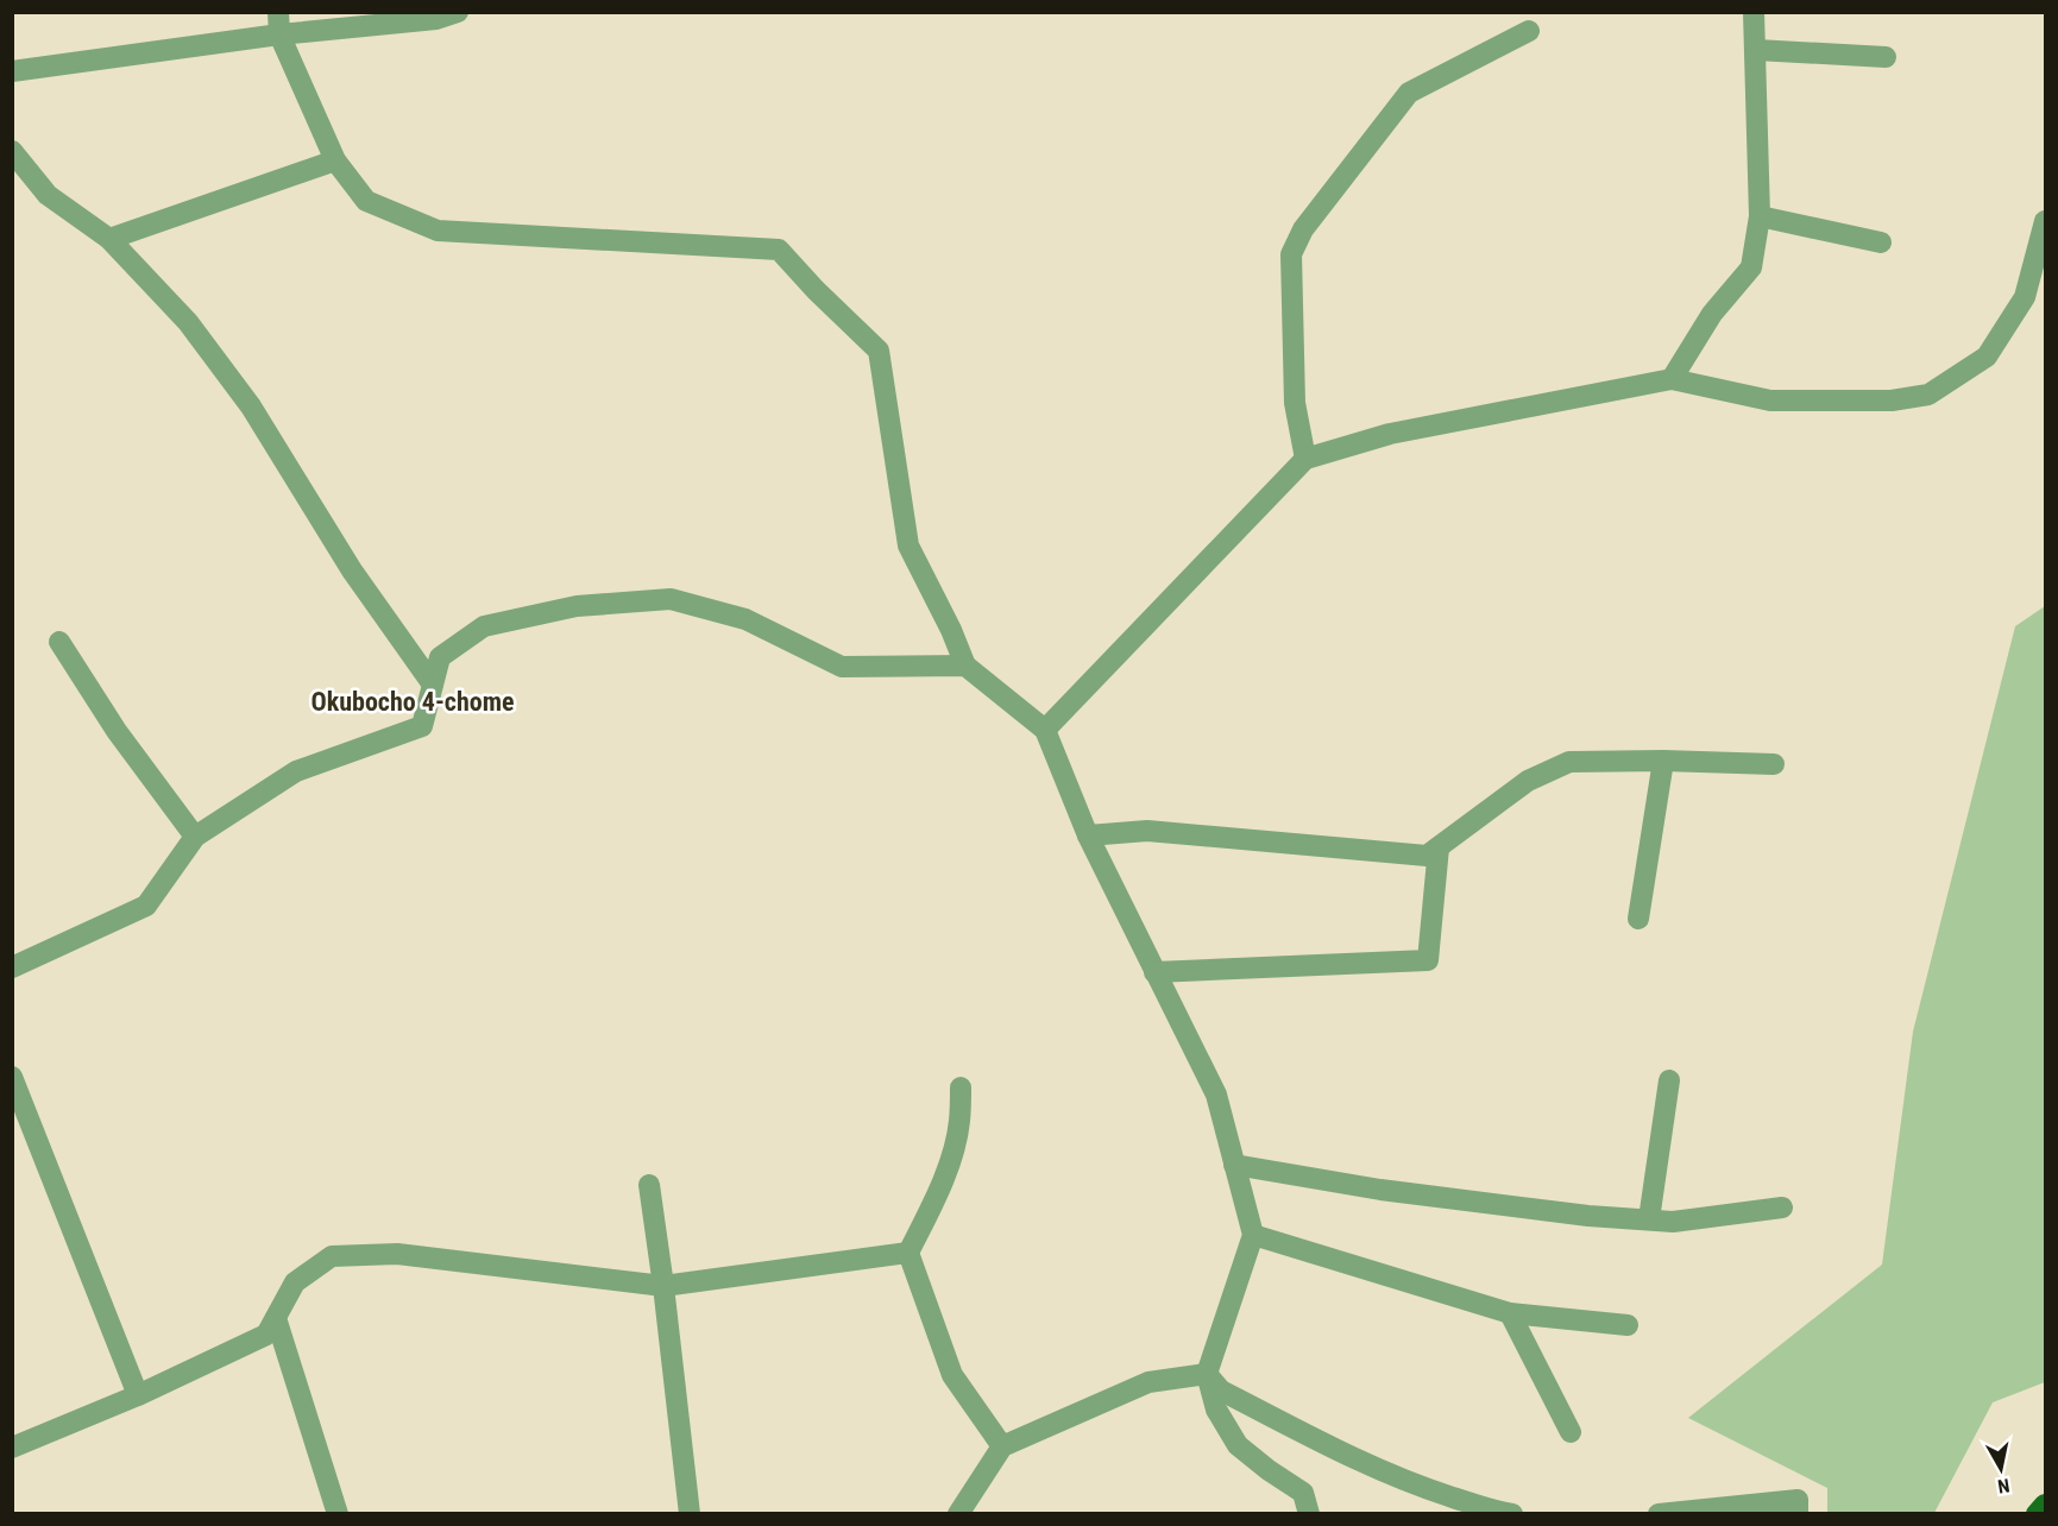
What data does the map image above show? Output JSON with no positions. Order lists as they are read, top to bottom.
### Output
{
  "districts": ["Okubocho 4-chome"],
  "north": "bottom"
}
